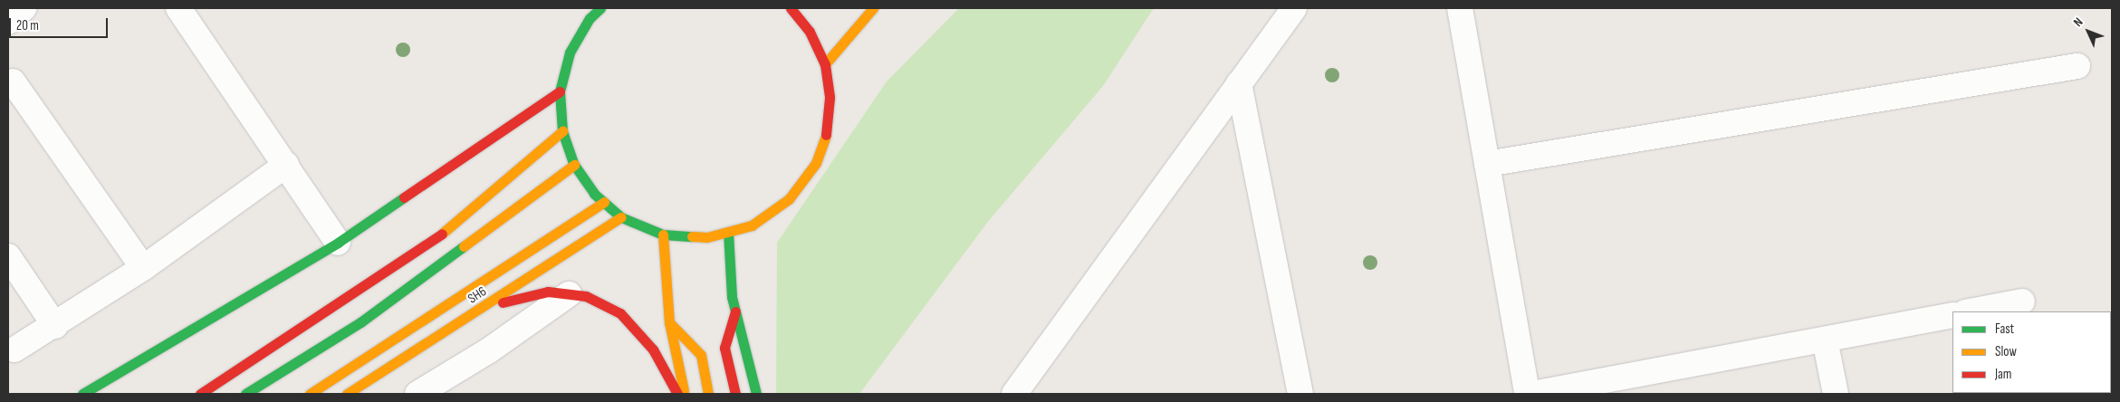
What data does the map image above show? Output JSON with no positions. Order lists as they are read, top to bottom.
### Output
{
  "streets": {
    "main road": ["SH6"]
  },
  "legend": ["Fast", "Slow", "Jam"],
  "scale_bar": "20 m",
  "north": "top left"
}
